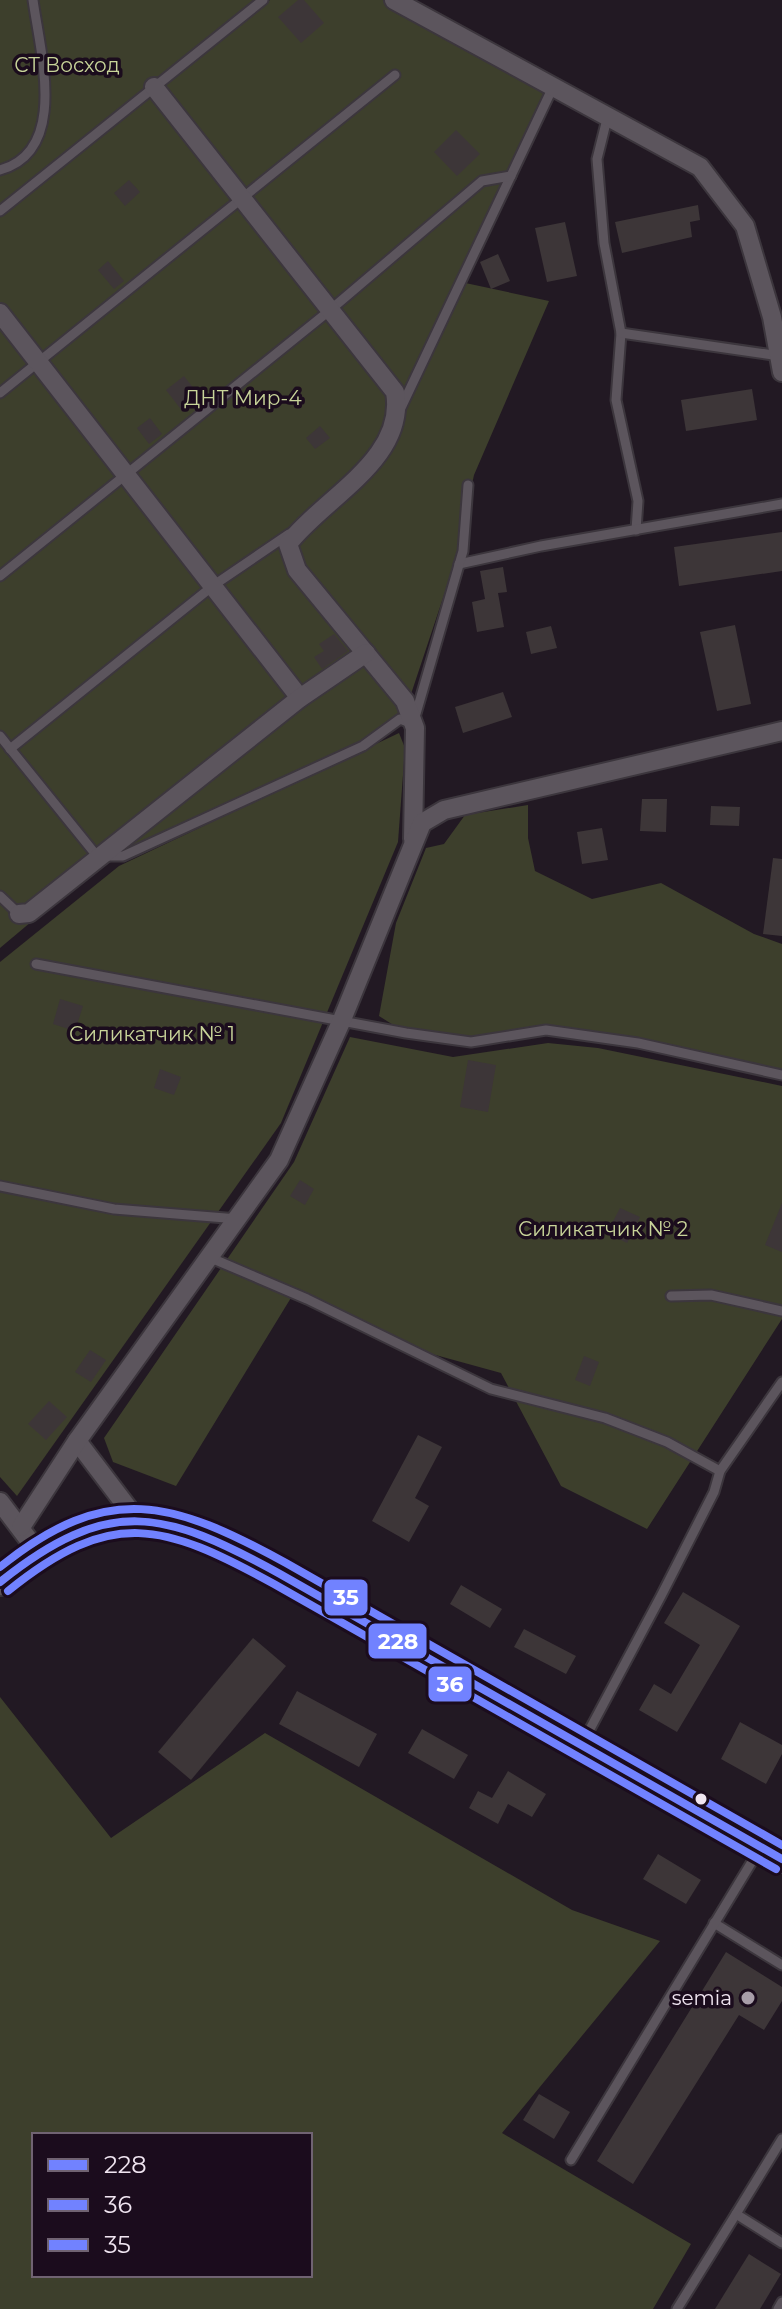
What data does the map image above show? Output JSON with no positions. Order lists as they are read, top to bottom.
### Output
{
  "parks": [
    "СТ Восход",
    "ДНТ Мир-4",
    "Силикатчик № 1",
    "Силикатчик № 2"
  ],
  "places": ["semia"],
  "lines": ["transit line 35", "transit line 228", "transit line 36"],
  "legend": ["228", "36", "35"]
}
